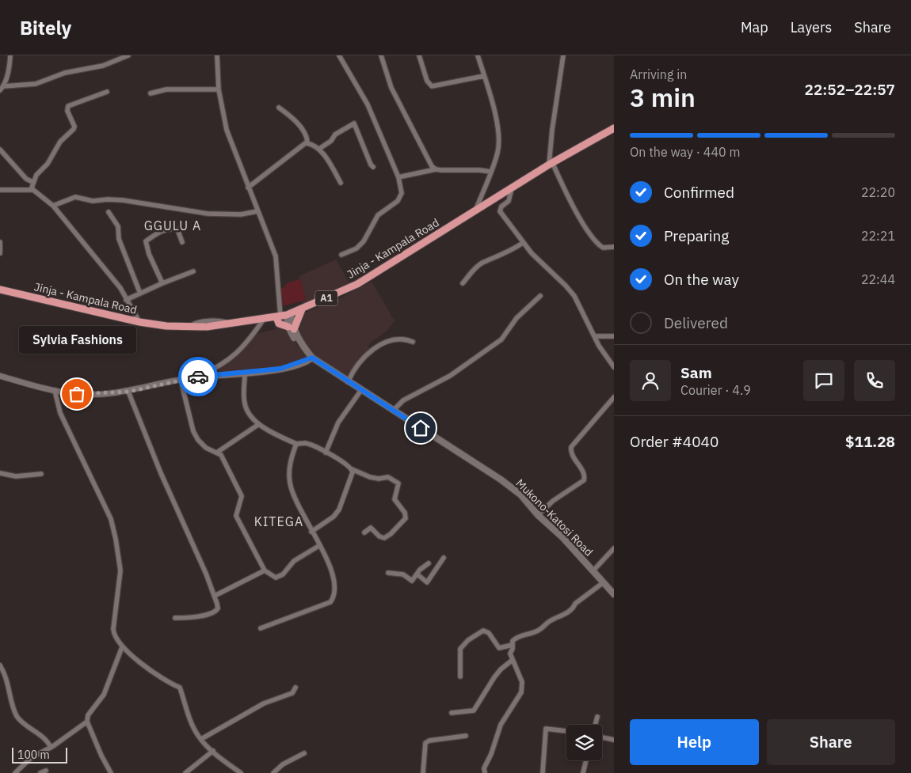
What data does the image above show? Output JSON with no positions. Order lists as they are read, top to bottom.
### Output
{
  "streets": {
    "highway": ["Jinja - Kampala Road", "A1"],
    "main road": ["Mukono-Katosi Road"]
  },
  "crossings": [
    ["Jinja - Kampala Road", "Mukono-Katosi Road"]
  ],
  "districts": ["GGULU A", "KITEGA"],
  "places": ["Sylvia Fashions"],
  "scale_bar": "100 m",
  "page": {
    "header": "Bitely",
    "nav": ["Map", "Layers", "Share"],
    "heading": ["3 min", "Arriving in", "22:52–22:57"],
    "panel": [
      "Sam",
      "Courier · 4.9",
      "Order #4040",
      "$11.28"
    ],
    "bar": "On the way · 440 m",
    "list": [
      ["Confirmed", "22:20"],
      ["Preparing", "22:21"],
      ["On the way", "22:44"],
      "Delivered"
    ],
    "bubble": "Sylvia Fashions",
    "buttons": ["Help", "Share"],
    "scale": "100 m"
  }
}
